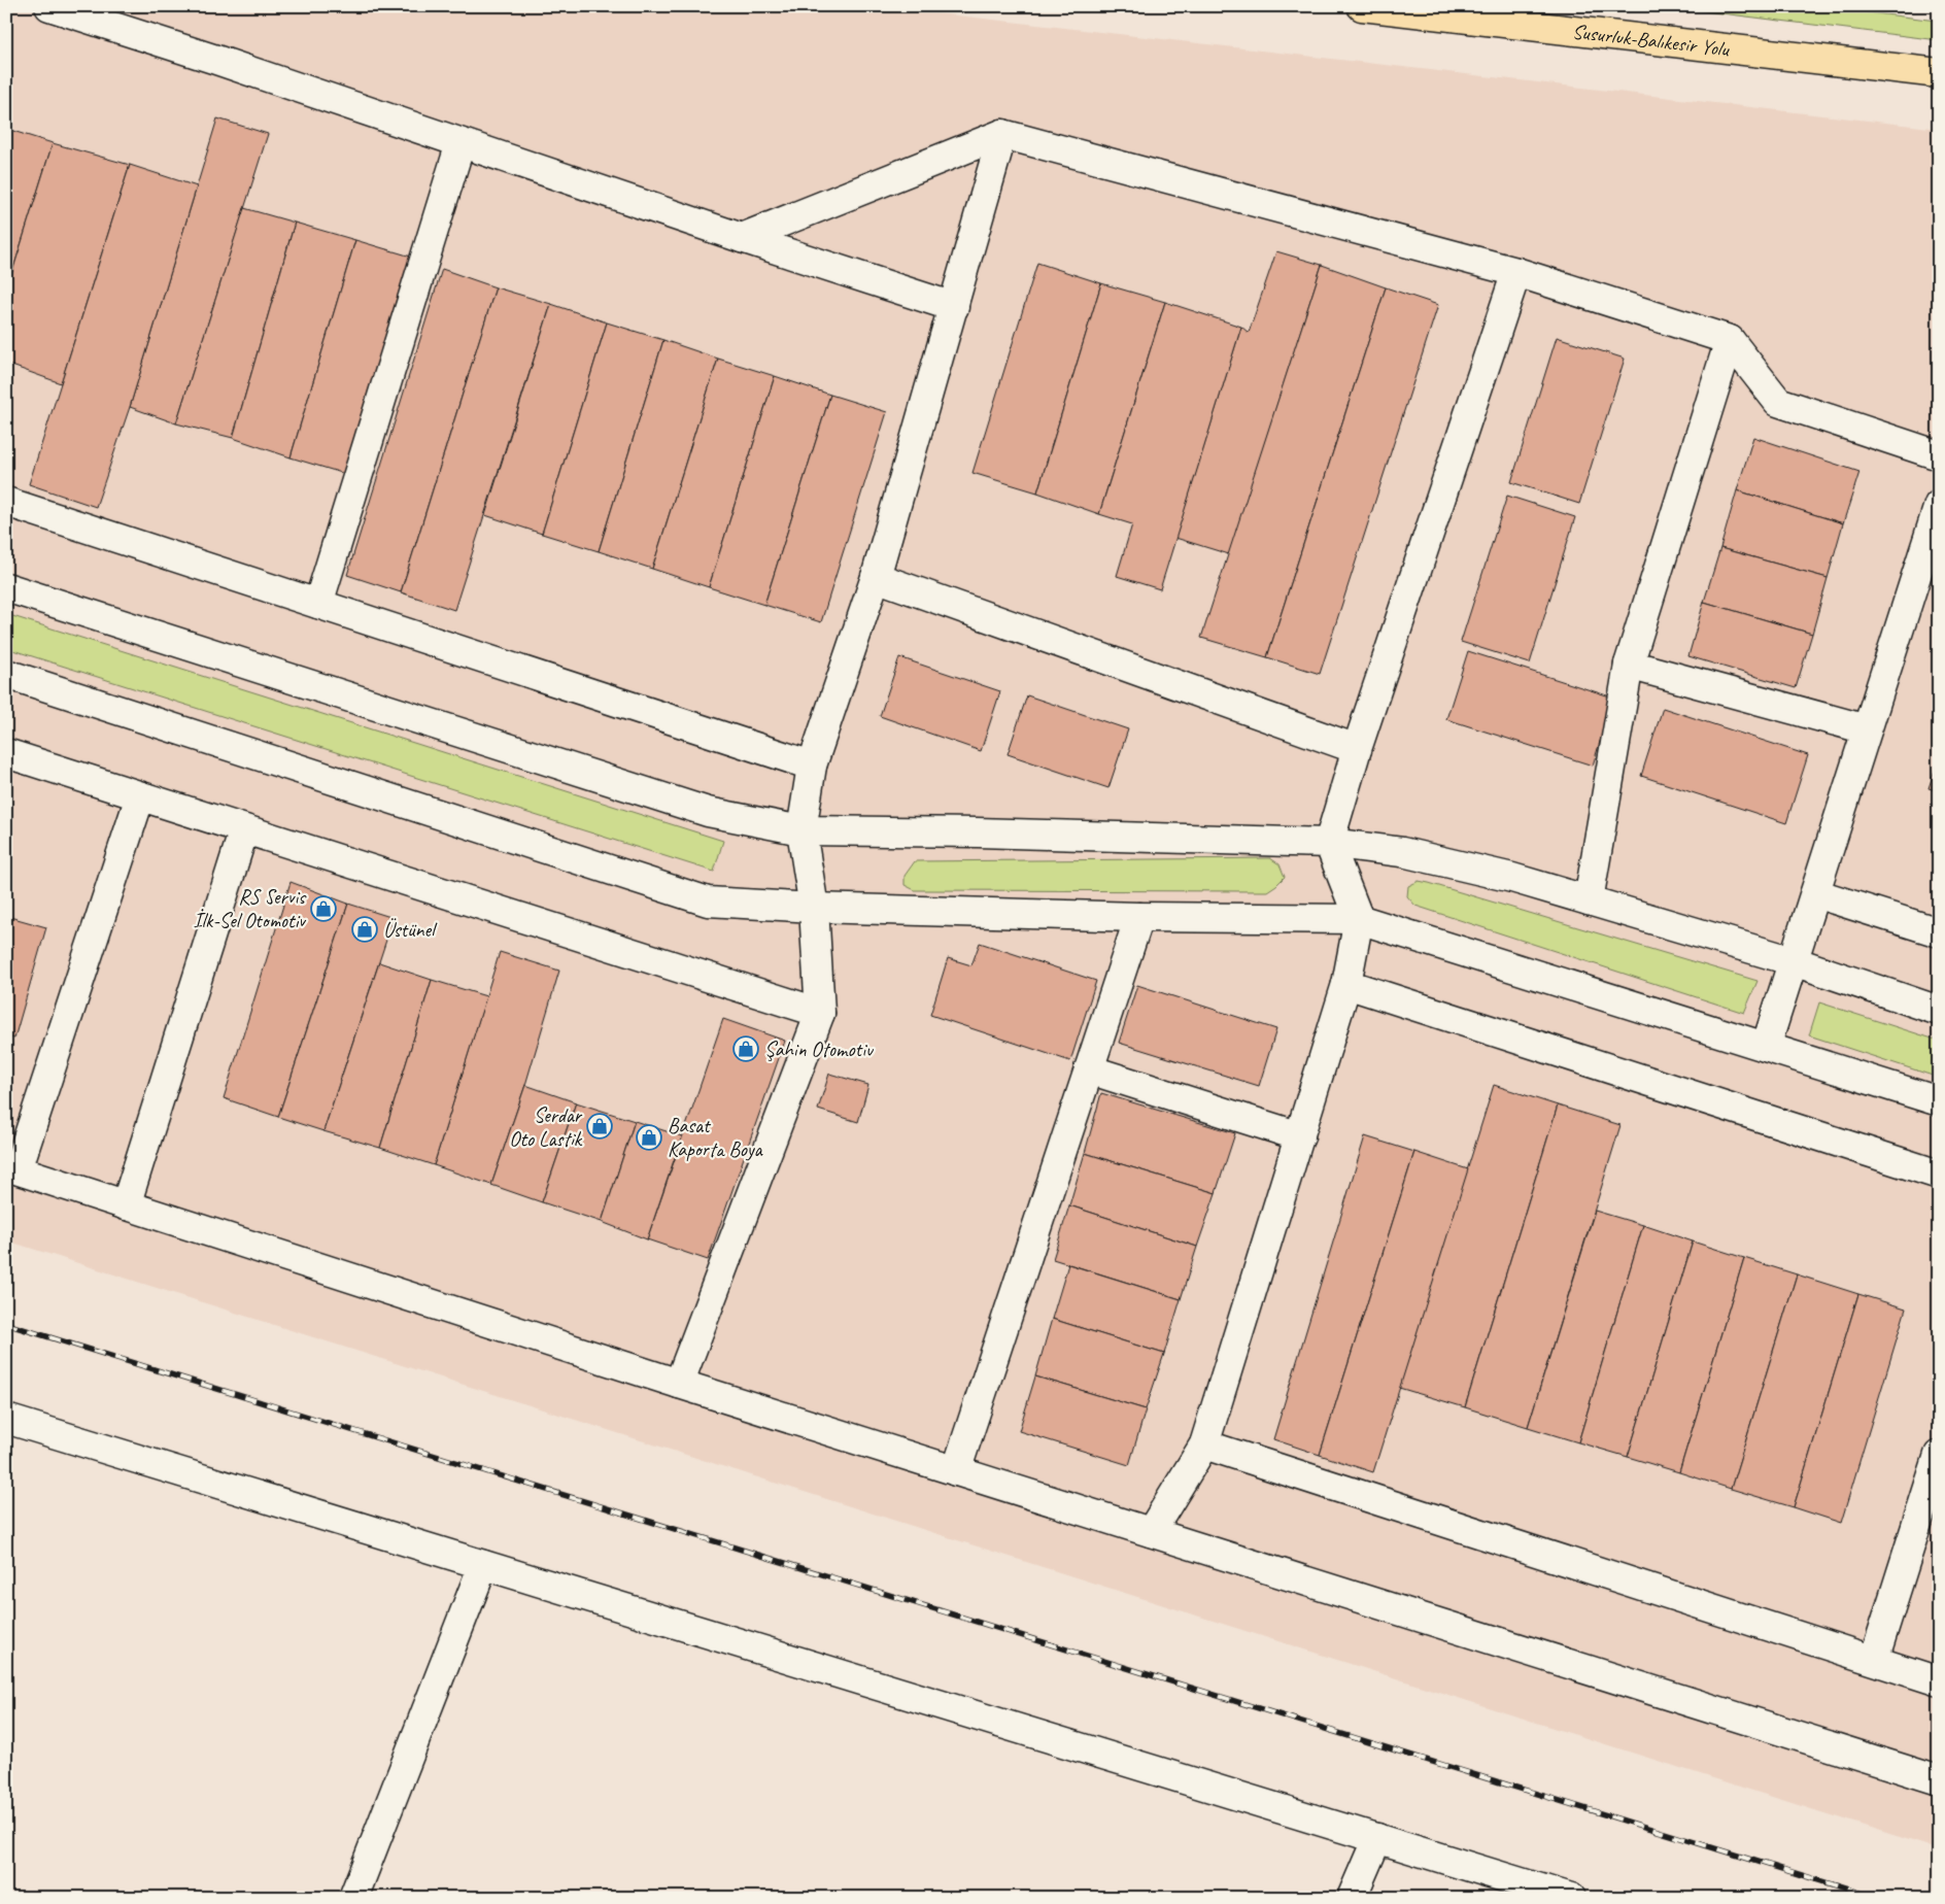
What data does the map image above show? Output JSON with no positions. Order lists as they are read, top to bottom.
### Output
{
  "streets": {
    "highway": ["Susurluk-Balıkesir Yolu"]
  },
  "places": {
    "shop": [
      "RS Servis İlk-Sel Otomotiv",
      "Üstünel",
      "Şahin Otomotiv",
      "Serdar Oto Lastik",
      "Basat Kaporta Boya"
    ]
  }
}
